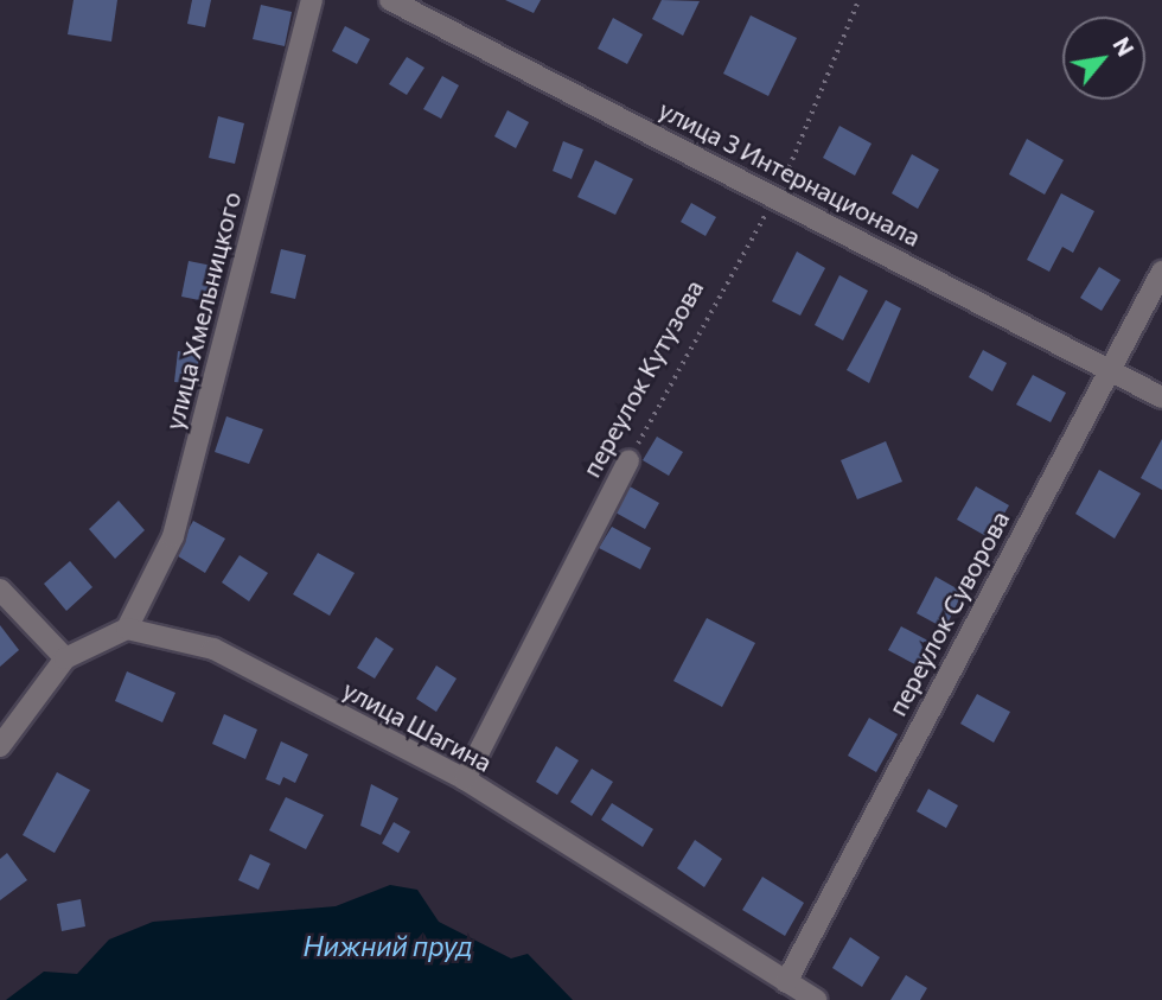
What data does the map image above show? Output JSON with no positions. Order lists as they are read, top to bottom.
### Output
{
  "streets": {
    "street": [
      "улица 3 Интернационала",
      "улица Хмельницкого",
      "переулок Кутузова",
      "переулок Суворова",
      "улица Шагина"
    ]
  },
  "crossings": [
    ["улица 3 Интернационала", "переулок Кутузова"],
    ["улица 3 Интернационала", "переулок Суворова"],
    ["улица Хмельницкого", "улица Шагина"],
    ["переулок Кутузова", "улица Шагина"],
    ["переулок Суворова", "улица Шагина"]
  ],
  "water": ["Нижний пруд"],
  "north": "top right"
}
